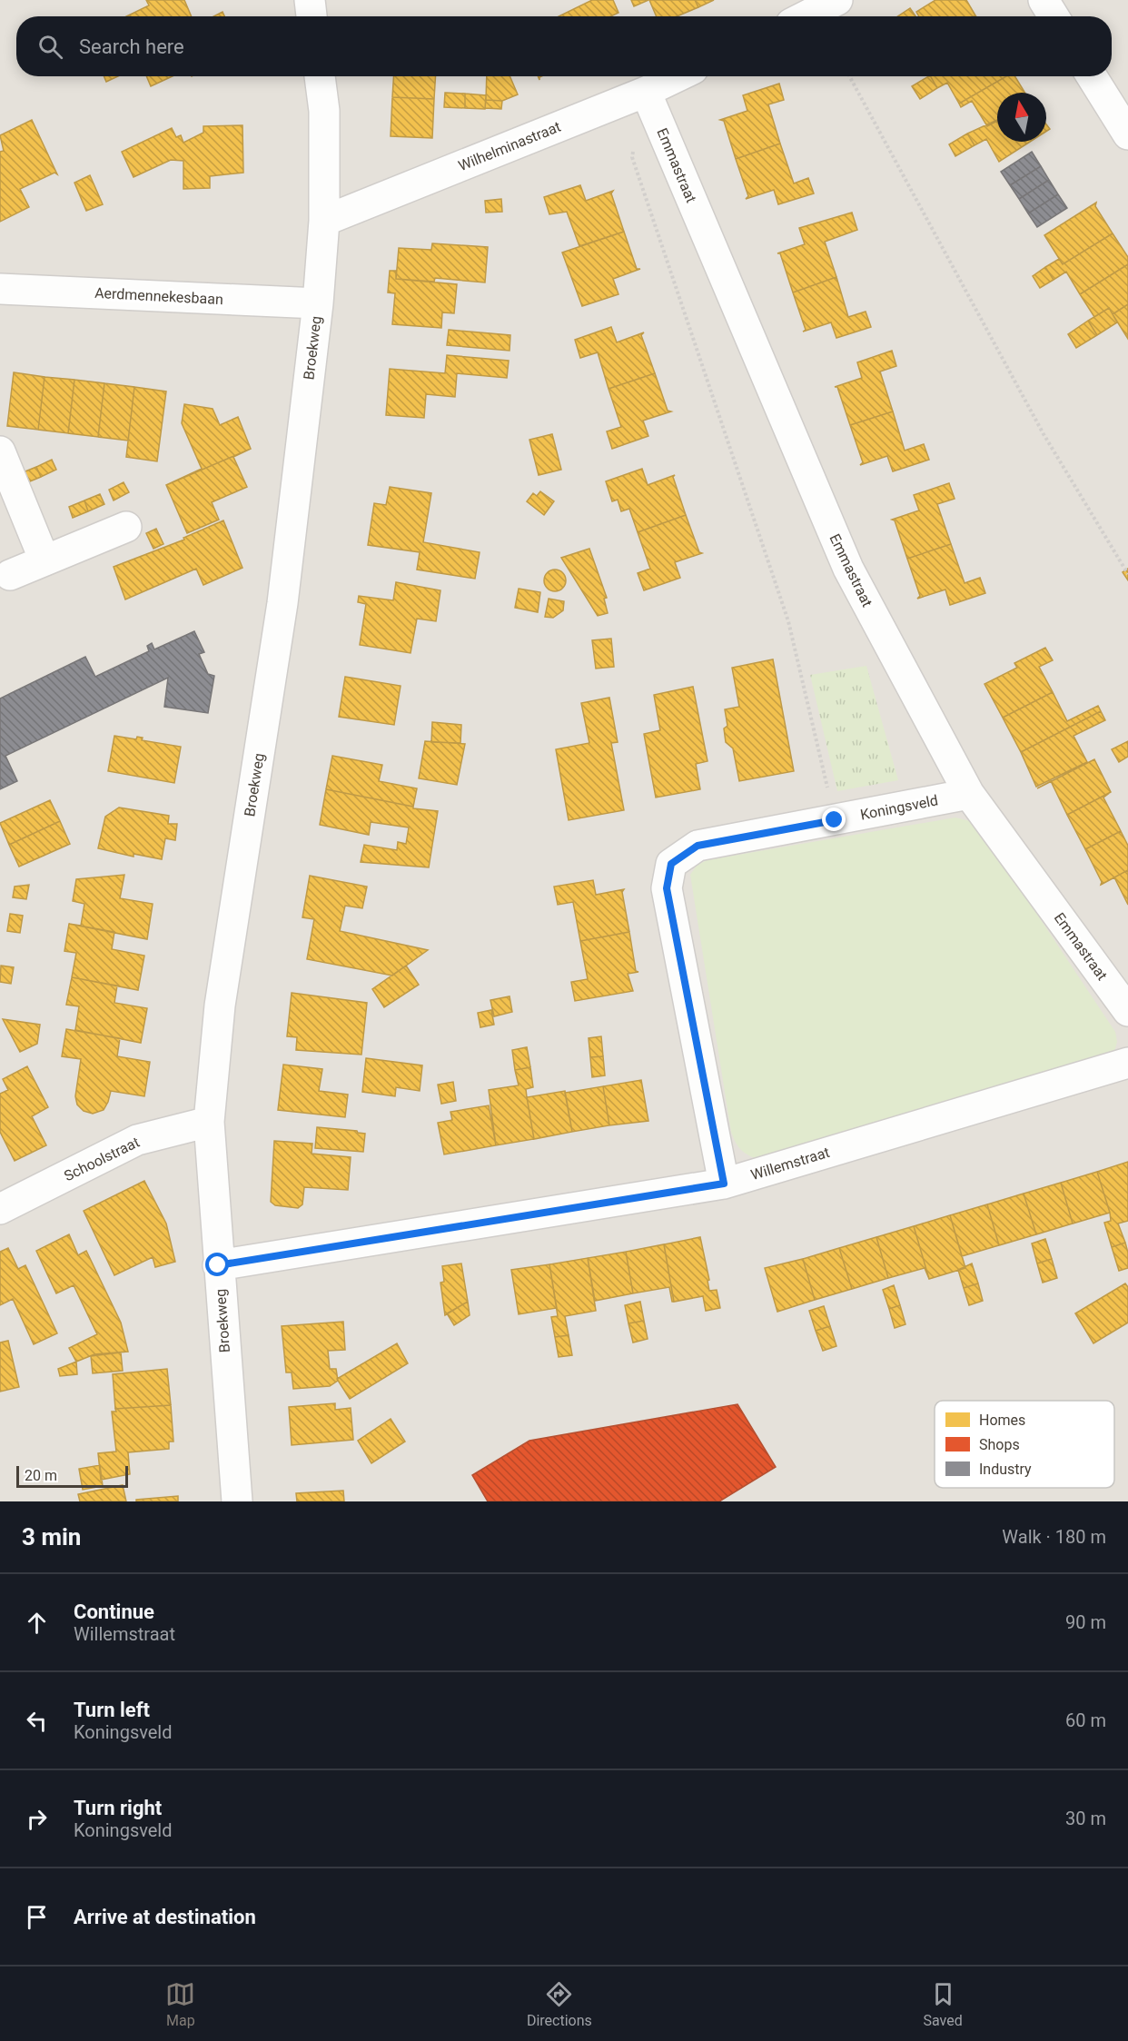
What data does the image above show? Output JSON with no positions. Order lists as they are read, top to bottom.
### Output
{
  "streets": {
    "street": [
      "Wilhelminastraat",
      "Emmastraat",
      "Aerdmennekesbaan",
      "Broekweg",
      "Koningsveld",
      "Schoolstraat",
      "Willemstraat"
    ]
  },
  "crossings": [
    ["Wilhelminastraat", "Emmastraat"],
    ["Wilhelminastraat", "Broekweg"],
    ["Emmastraat", "Koningsveld"],
    ["Aerdmennekesbaan", "Broekweg"],
    ["Broekweg", "Schoolstraat"],
    ["Broekweg", "Willemstraat"],
    ["Koningsveld", "Willemstraat"]
  ],
  "legend": ["Homes", "Shops", "Industry"],
  "scale_bar": "20 m",
  "north": "top",
  "page": {
    "search": "Search here",
    "scale": "20 m",
    "heading": ["3 min", "Walk · 180 m"],
    "list": [
      ["Continue", "Willemstraat", "90 m"],
      ["Turn left", "Koningsveld", "60 m"],
      ["Turn right", "Koningsveld", "30 m"],
      "Arrive at destination"
    ],
    "nav": ["Map", "Directions", "Saved"]
  }
}
